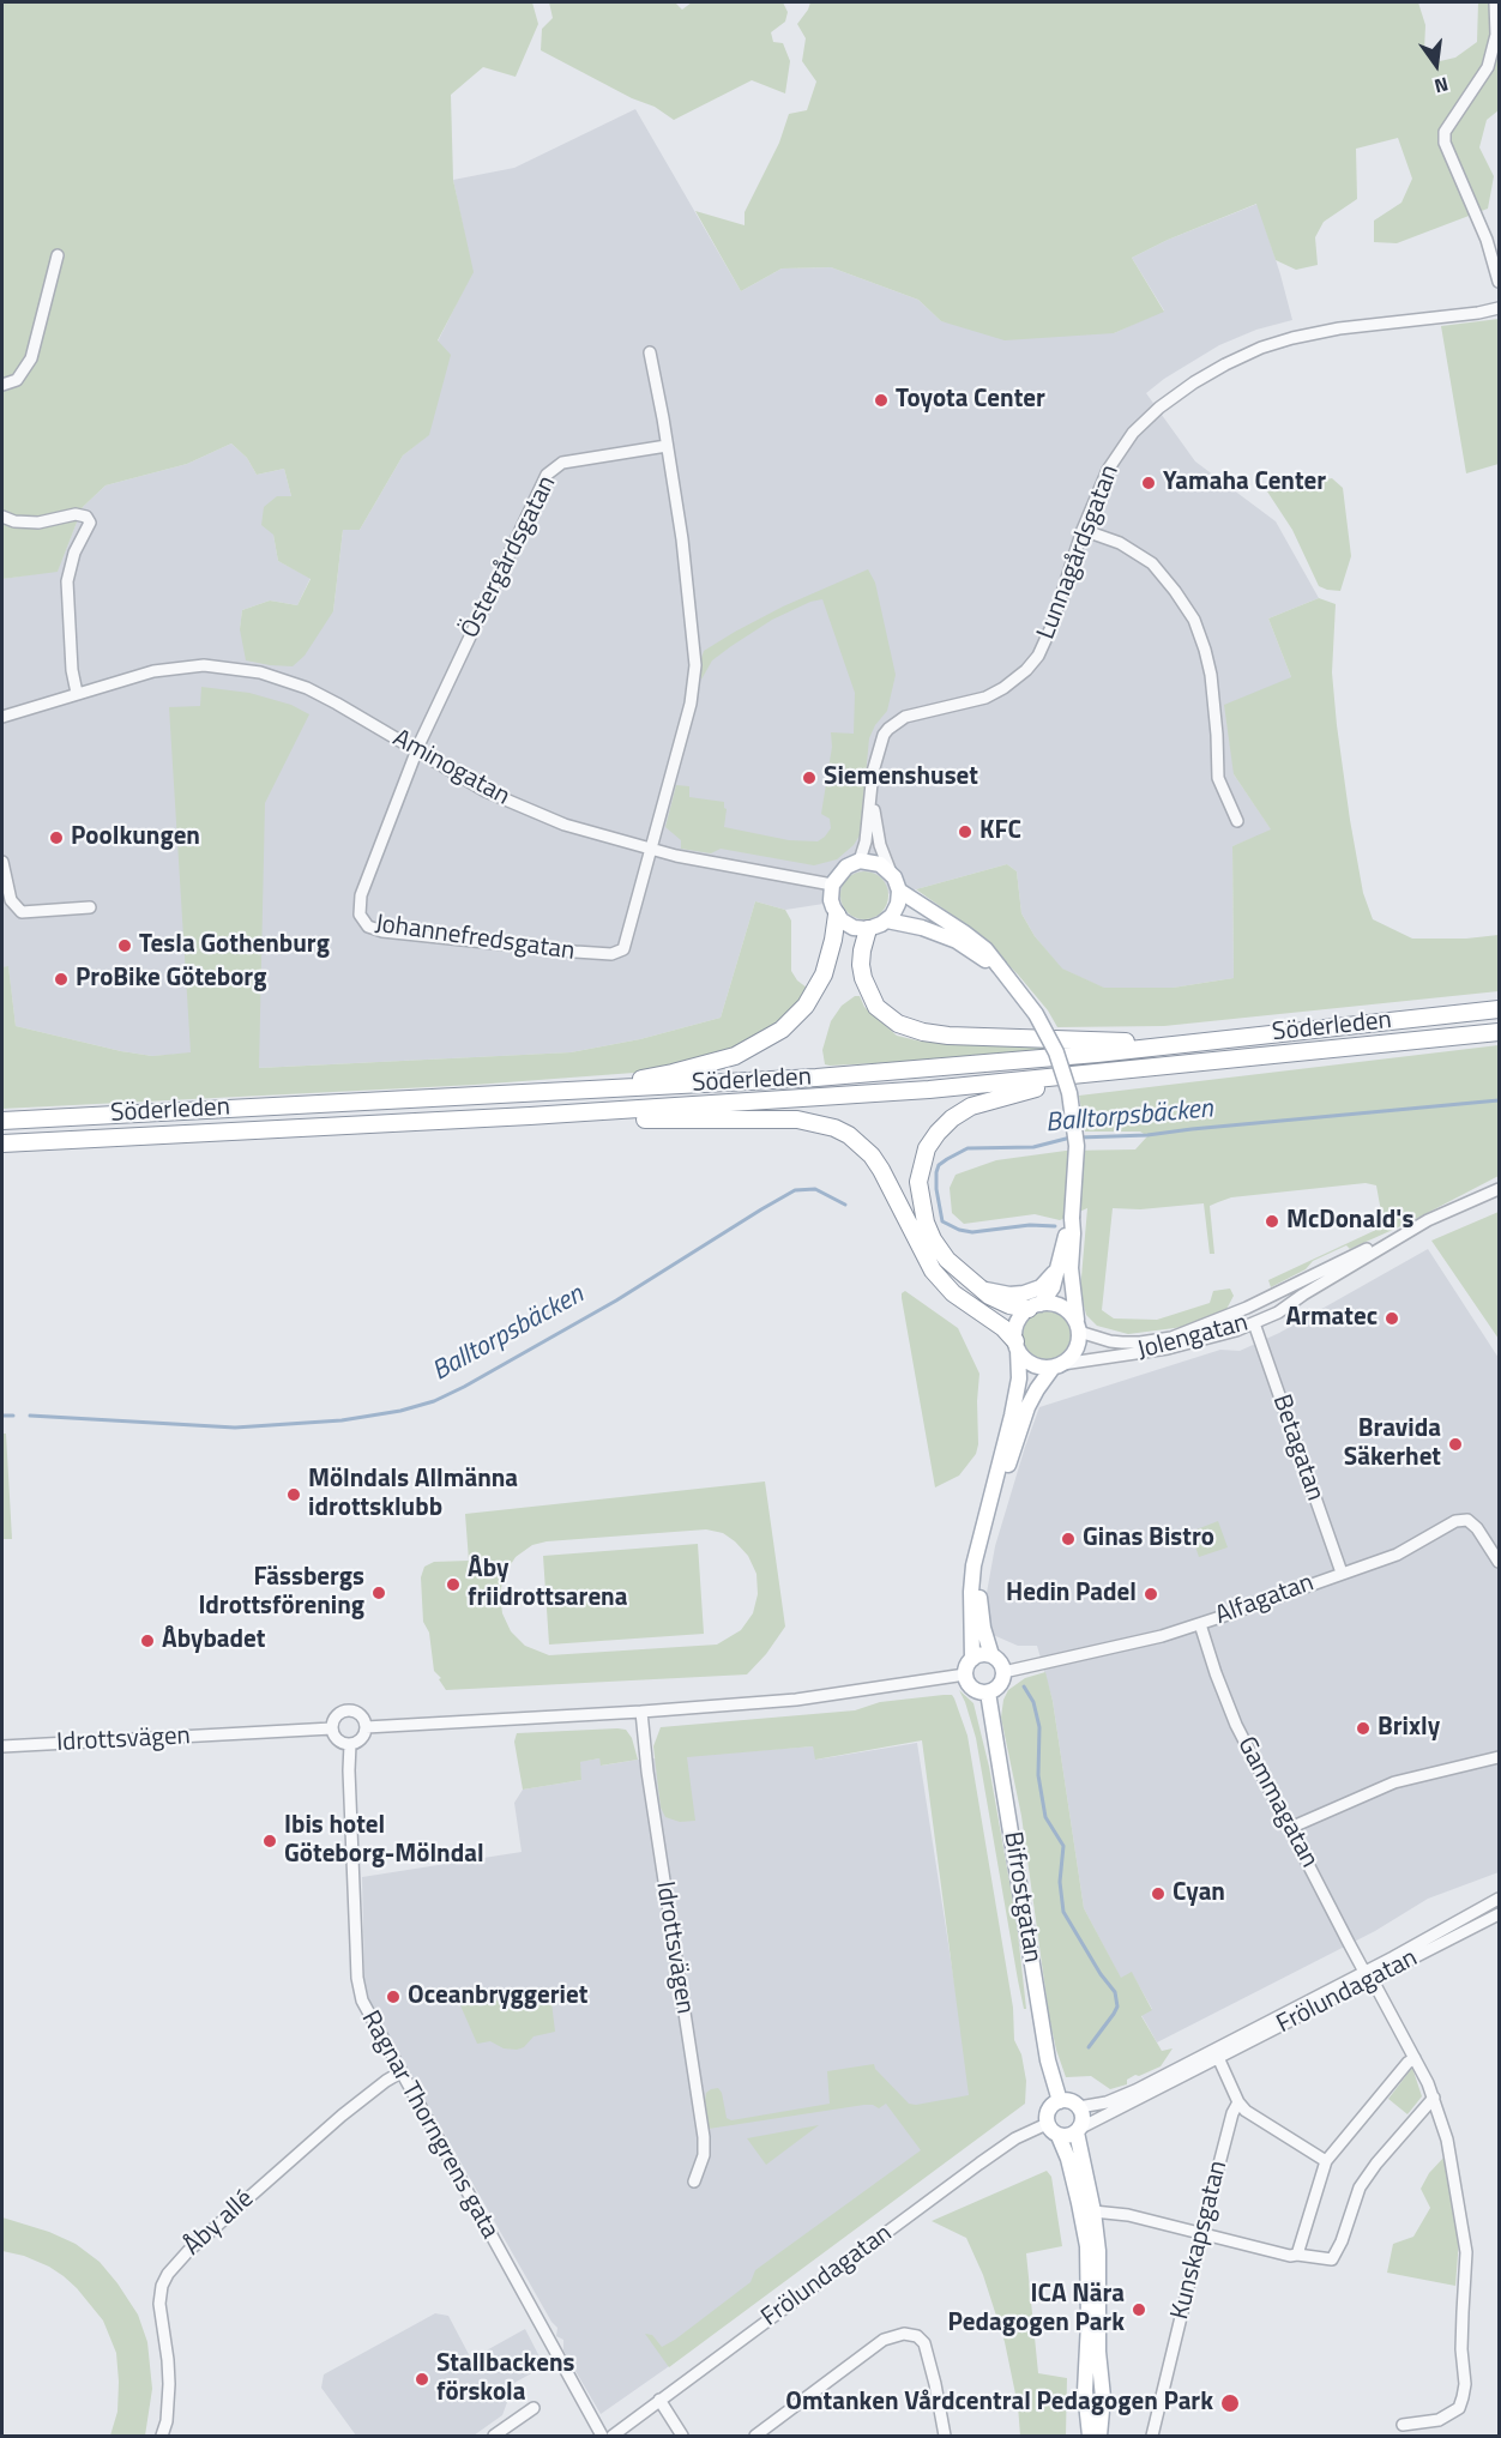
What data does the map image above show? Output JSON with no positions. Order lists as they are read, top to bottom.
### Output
{
  "streets": {
    "highway": ["Söderleden"],
    "main road": ["Bifrostgatan"],
    "street": [
      "Lunnagårdsgatan",
      "Östergårdsgatan",
      "Aminogatan",
      "Johannefredsgatan",
      "Jolengatan",
      "Betagatan",
      "Alfagatan",
      "Idrottsvägen",
      "Gammagatan",
      "Frölundagatan",
      "Ragnar Thorngrens gata",
      "Åby allé",
      "Kunskapsgatan"
    ]
  },
  "crossings": [
    ["Lunnagårdsgatan", "Aminogatan"],
    ["Östergårdsgatan", "Aminogatan"],
    ["Östergårdsgatan", "Johannefredsgatan"],
    ["Aminogatan", "Johannefredsgatan"],
    ["Jolengatan", "Betagatan"],
    ["Betagatan", "Alfagatan"],
    ["Alfagatan", "Gammagatan"],
    ["Alfagatan", "Bifrostgatan"],
    ["Idrottsvägen", "Ragnar Thorngrens gata"],
    ["Gammagatan", "Frölundagatan"],
    ["Bifrostgatan", "Frölundagatan"],
    ["Ragnar Thorngrens gata", "Åby allé"]
  ],
  "water": ["Balltorpsbäcken"],
  "places": [
    "Toyota Center",
    "Yamaha Center",
    "Siemenshuset",
    "KFC",
    "Poolkungen",
    "Tesla Gothenburg",
    "ProBike Göteborg",
    "McDonald's",
    "Armatec",
    "Bravida Säkerhet",
    "Mölndals Allmänna idrottsklubb",
    "Ginas Bistro",
    "Åby friidrottsarena",
    "Fässbergs Idrottsförening",
    "Hedin Padel",
    "Åbybadet",
    "Brixly",
    "Ibis hotel Göteborg-Mölndal",
    "Cyan",
    "Oceanbryggeriet",
    "ICA Nära Pedagogen Park",
    "Stallbackens förskola",
    "Omtanken Vårdcentral Pedagogen Park"
  ],
  "north": "bottom"
}
